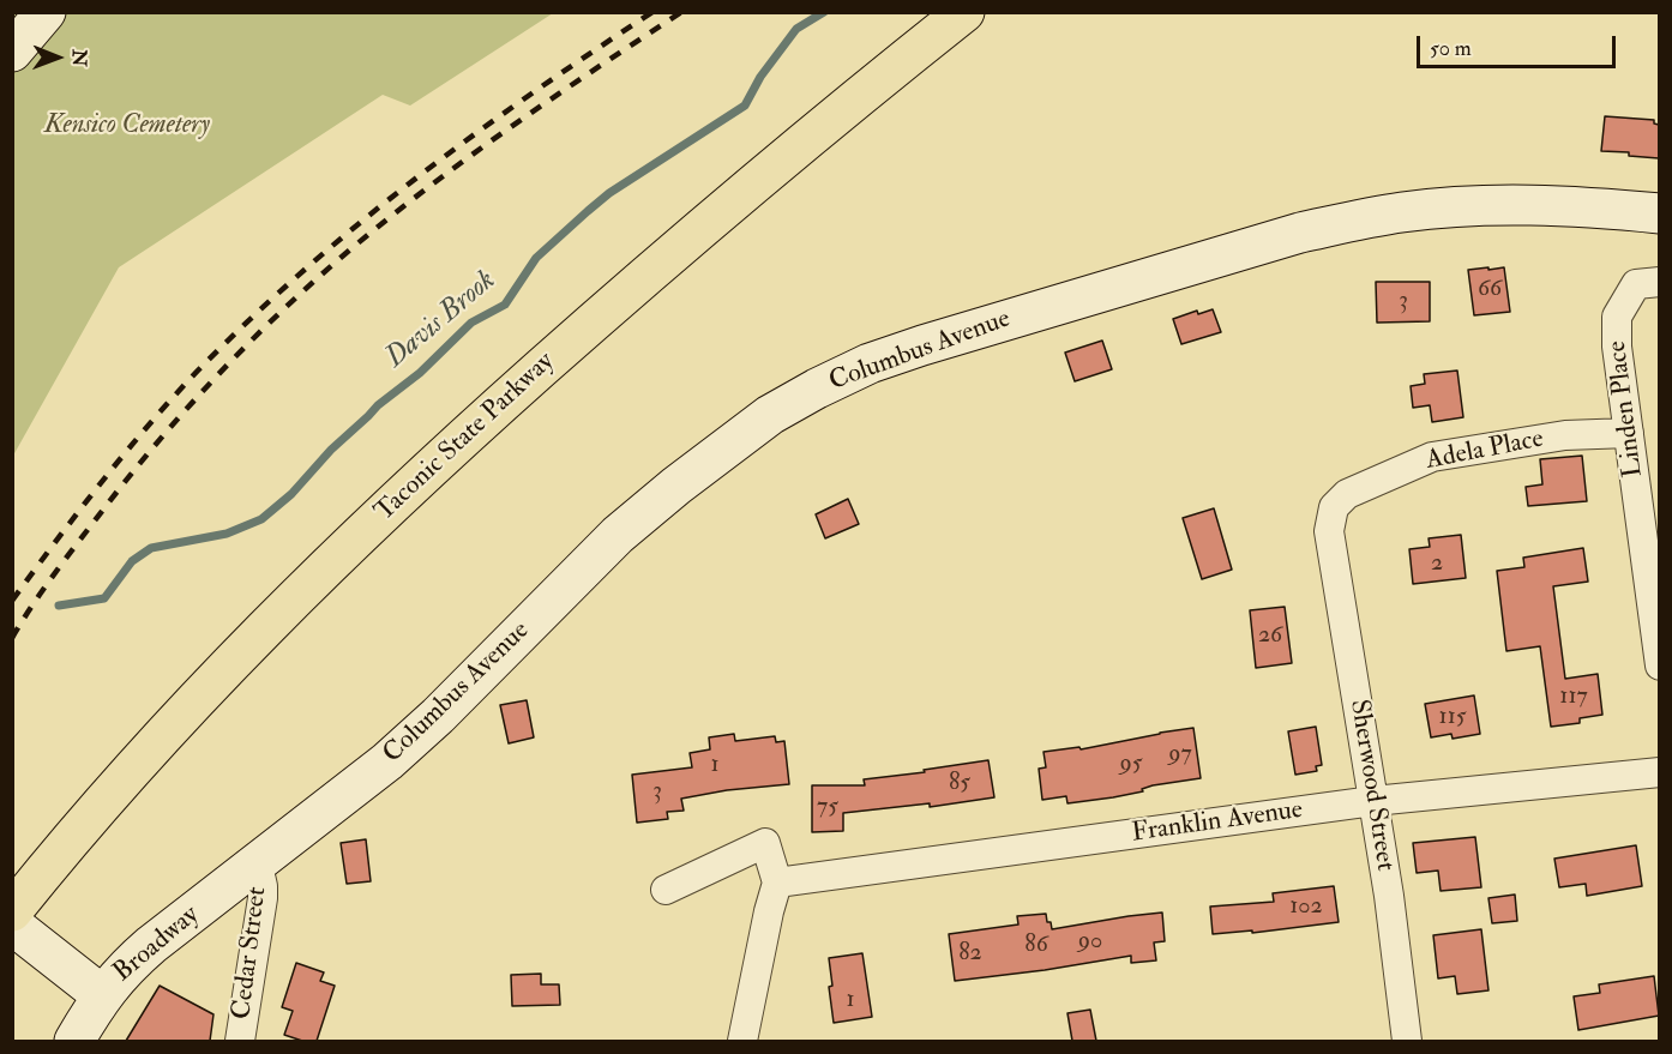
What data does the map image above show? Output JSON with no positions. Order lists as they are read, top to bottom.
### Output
{
  "streets": {
    "highway": ["Taconic State Parkway"],
    "street": [
      "Columbus Avenue",
      "Linden Place",
      "Adela Place",
      "Sherwood Street",
      "Franklin Avenue",
      "Broadway",
      "Cedar Street"
    ]
  },
  "crossings": [
    ["Columbus Avenue", "Broadway"],
    ["Columbus Avenue", "Cedar Street"],
    ["Linden Place", "Adela Place"],
    ["Adela Place", "Sherwood Street"],
    ["Sherwood Street", "Franklin Avenue"],
    ["Broadway", "Cedar Street"]
  ],
  "water": ["Davis Brook"],
  "parks": ["Kensico Cemetery"],
  "house_numbers": [
    "66",
    "3",
    "2",
    "26",
    "117",
    "115",
    "97",
    "95",
    "1",
    "85",
    "3",
    "75",
    "102",
    "90",
    "86",
    "82",
    "1"
  ],
  "scale_bar": "50 m",
  "north": "right"
}
